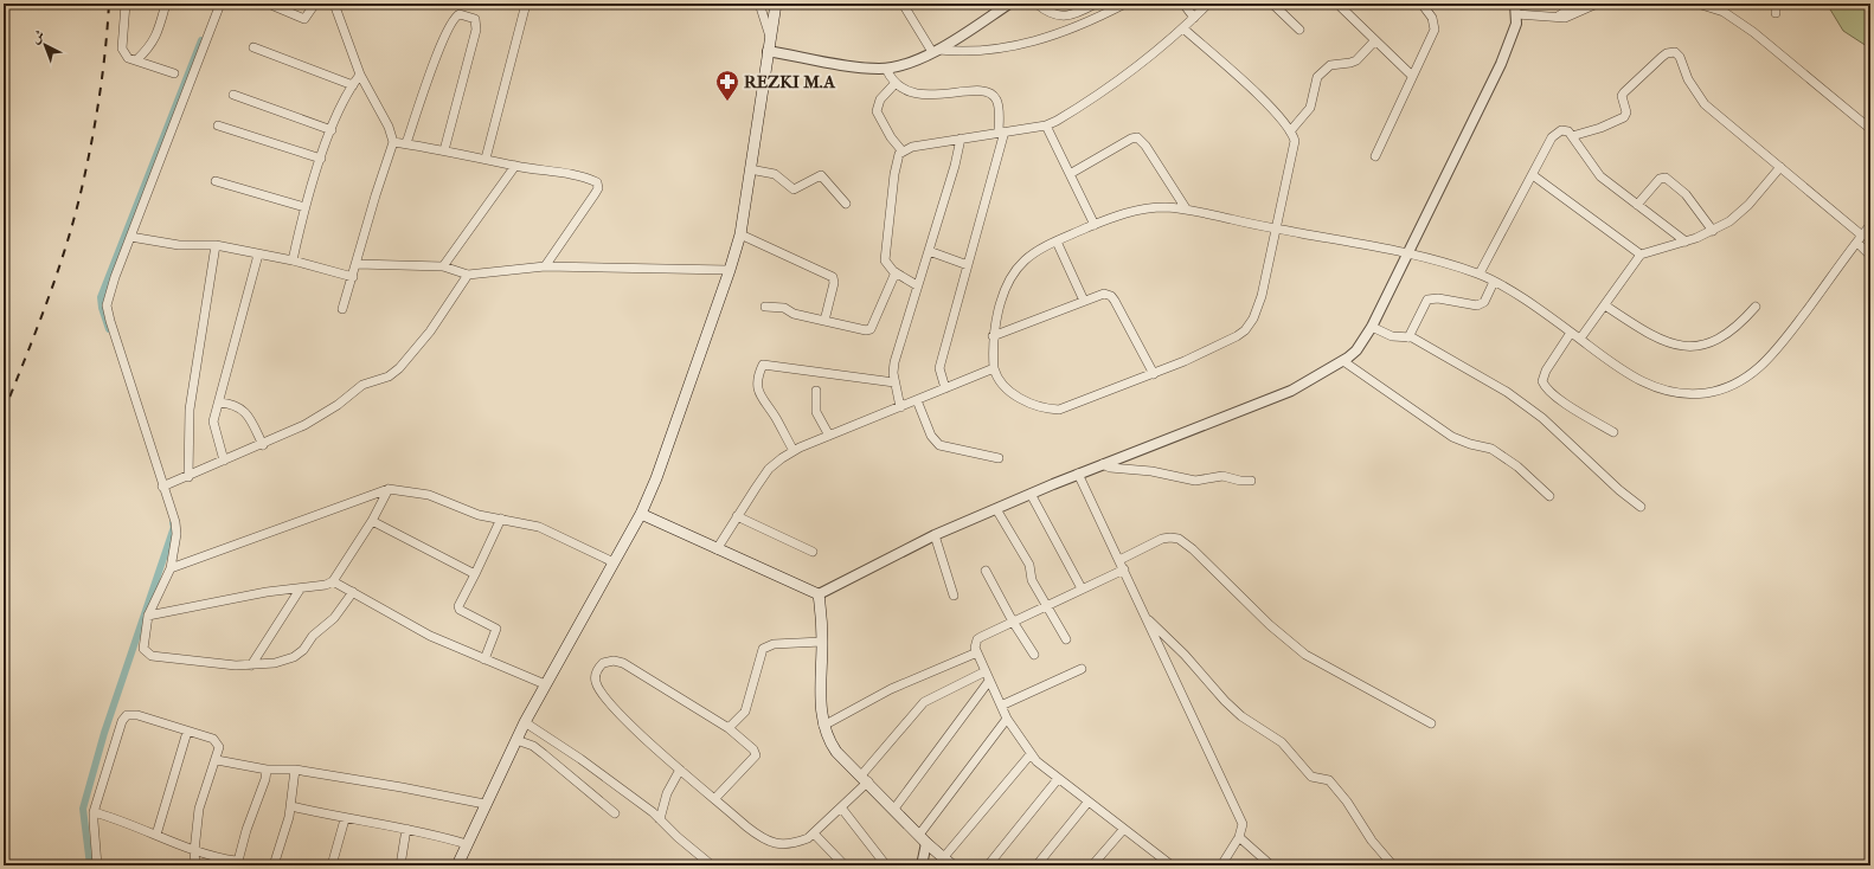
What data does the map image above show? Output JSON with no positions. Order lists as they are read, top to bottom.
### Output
{
  "places": {
    "pharmacy": ["REZKI M.A"]
  },
  "north": "top left"
}
